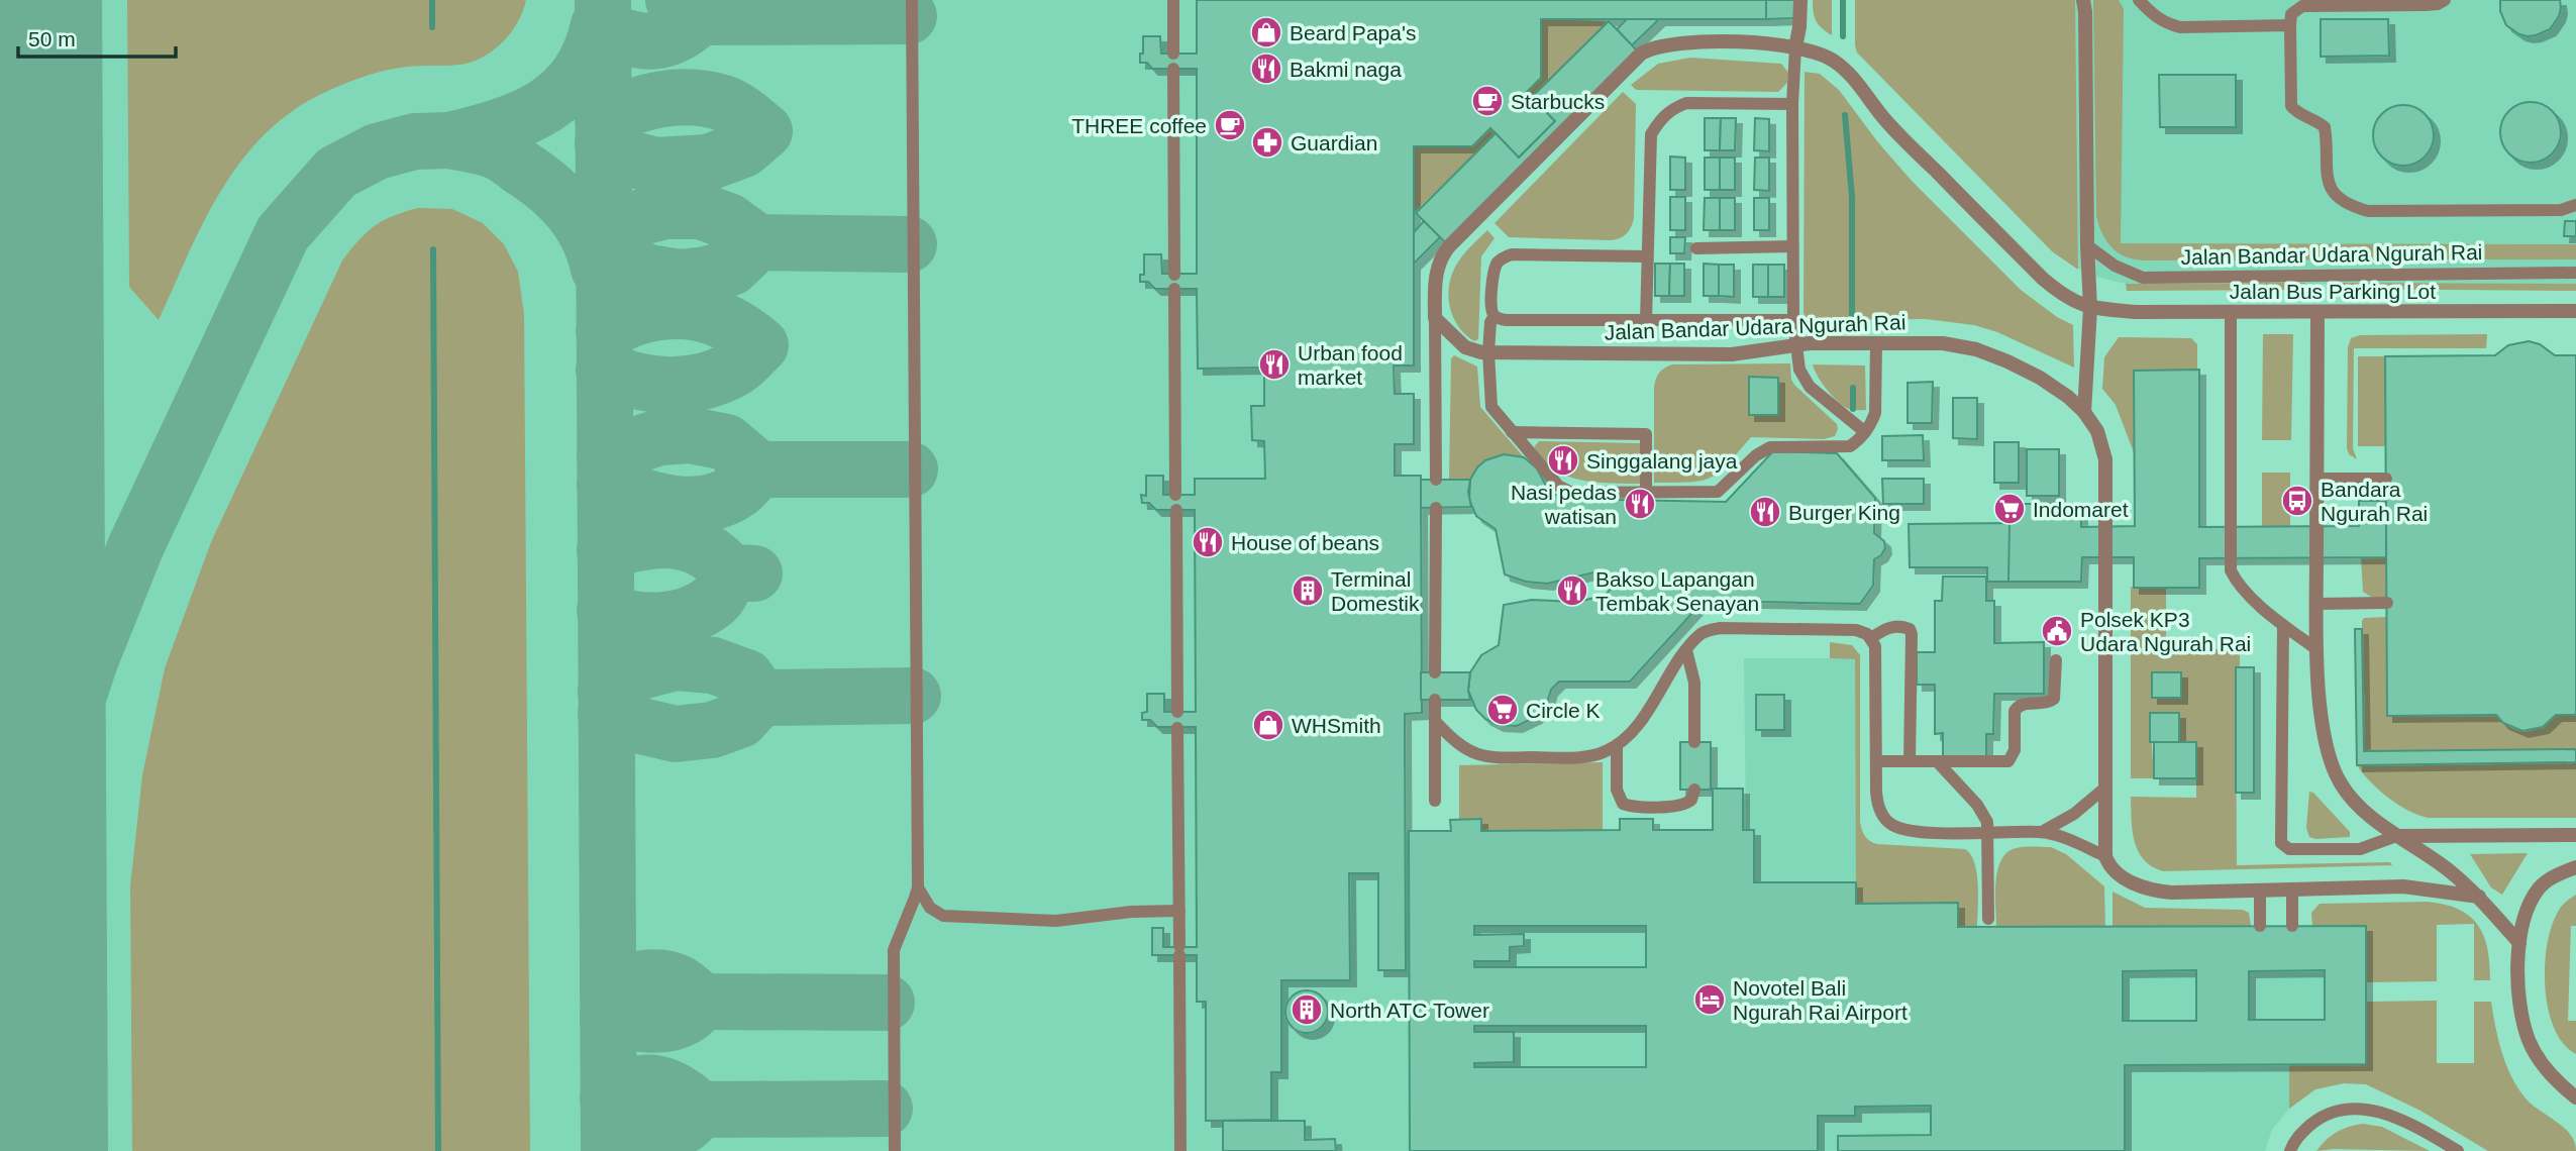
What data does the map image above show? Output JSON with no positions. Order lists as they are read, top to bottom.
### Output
{
  "streets": {
    "street": ["Jalan Bandar Udara Ngurah Rai", "Jalan Bus Parking Lot"]
  },
  "places": {
    "shop": ["Beard Papa's", "WHSmith"],
    "restaurant": [
      "Bakmi naga",
      "Urban food market",
      "Singgalang jaya",
      "Nasi pedas watisan",
      "Burger King",
      "House of beans",
      "Bakso Lapangan Tembak Senayan"
    ],
    "cafe": ["Starbucks", "THREE coffee"],
    "pharmacy": ["Guardian"],
    "bus stop": ["Bandara Ngurah Rai"],
    "supermarket": ["Indomaret", "Circle K"],
    "building": ["Terminal Domestik", "North ATC Tower"],
    "public building": ["Polsek KP3 Udara Ngurah Rai"],
    "hotel": ["Novotel Bali Ngurah Rai Airport"]
  },
  "scale_bar": "50 m"
}
